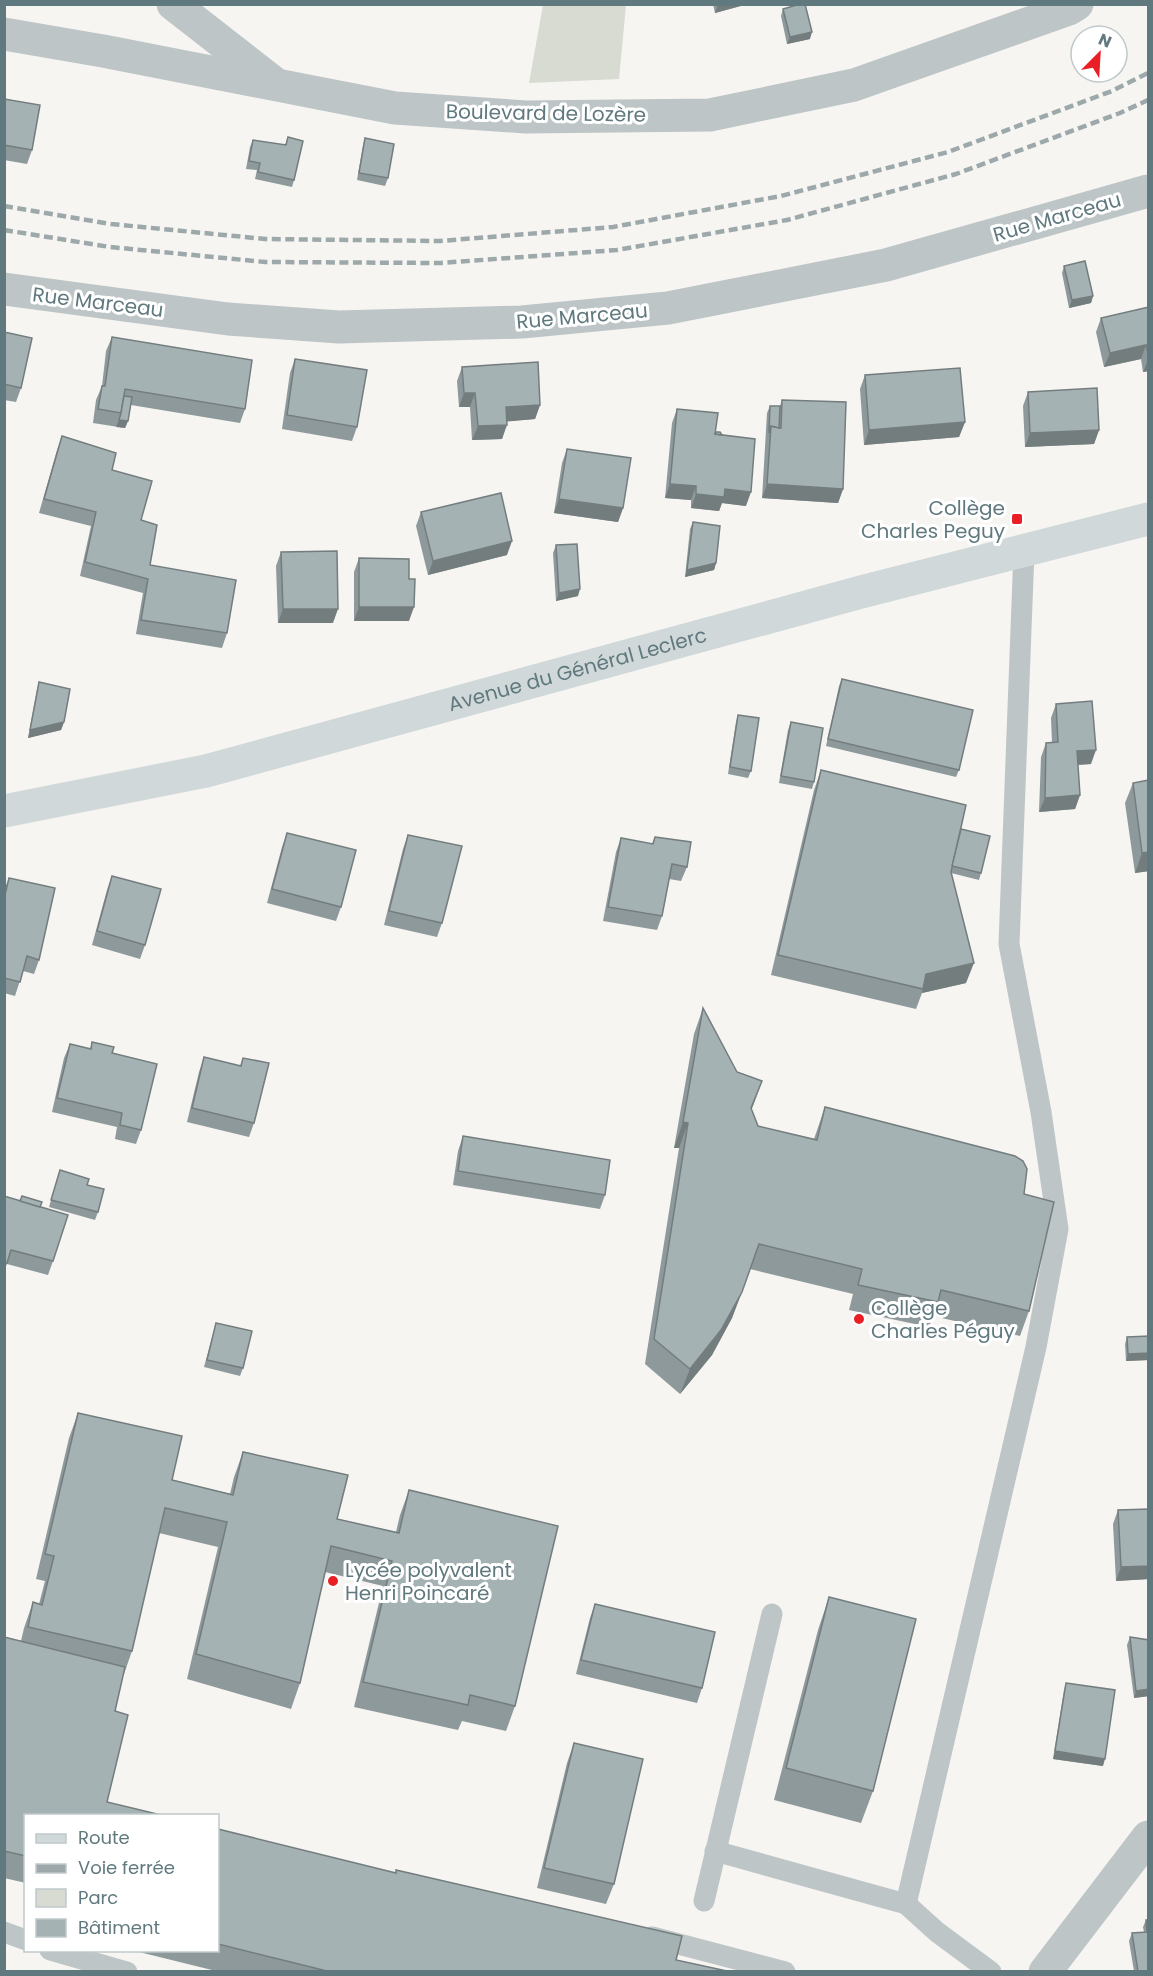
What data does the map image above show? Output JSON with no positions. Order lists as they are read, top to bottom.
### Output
{
  "streets": {
    "main road": ["Avenue du Général Leclerc"],
    "street": ["Boulevard de Lozère", "Rue Marceau"]
  },
  "places": {
    "transit": ["Collège Charles Peguy"],
    "other": ["Collège Charles Péguy", "Lycée polyvalent Henri Poincaré"]
  },
  "legend": [
    "Route",
    "Voie ferrée",
    "Parc",
    "Bâtiment"
  ],
  "north": "top right"
}
